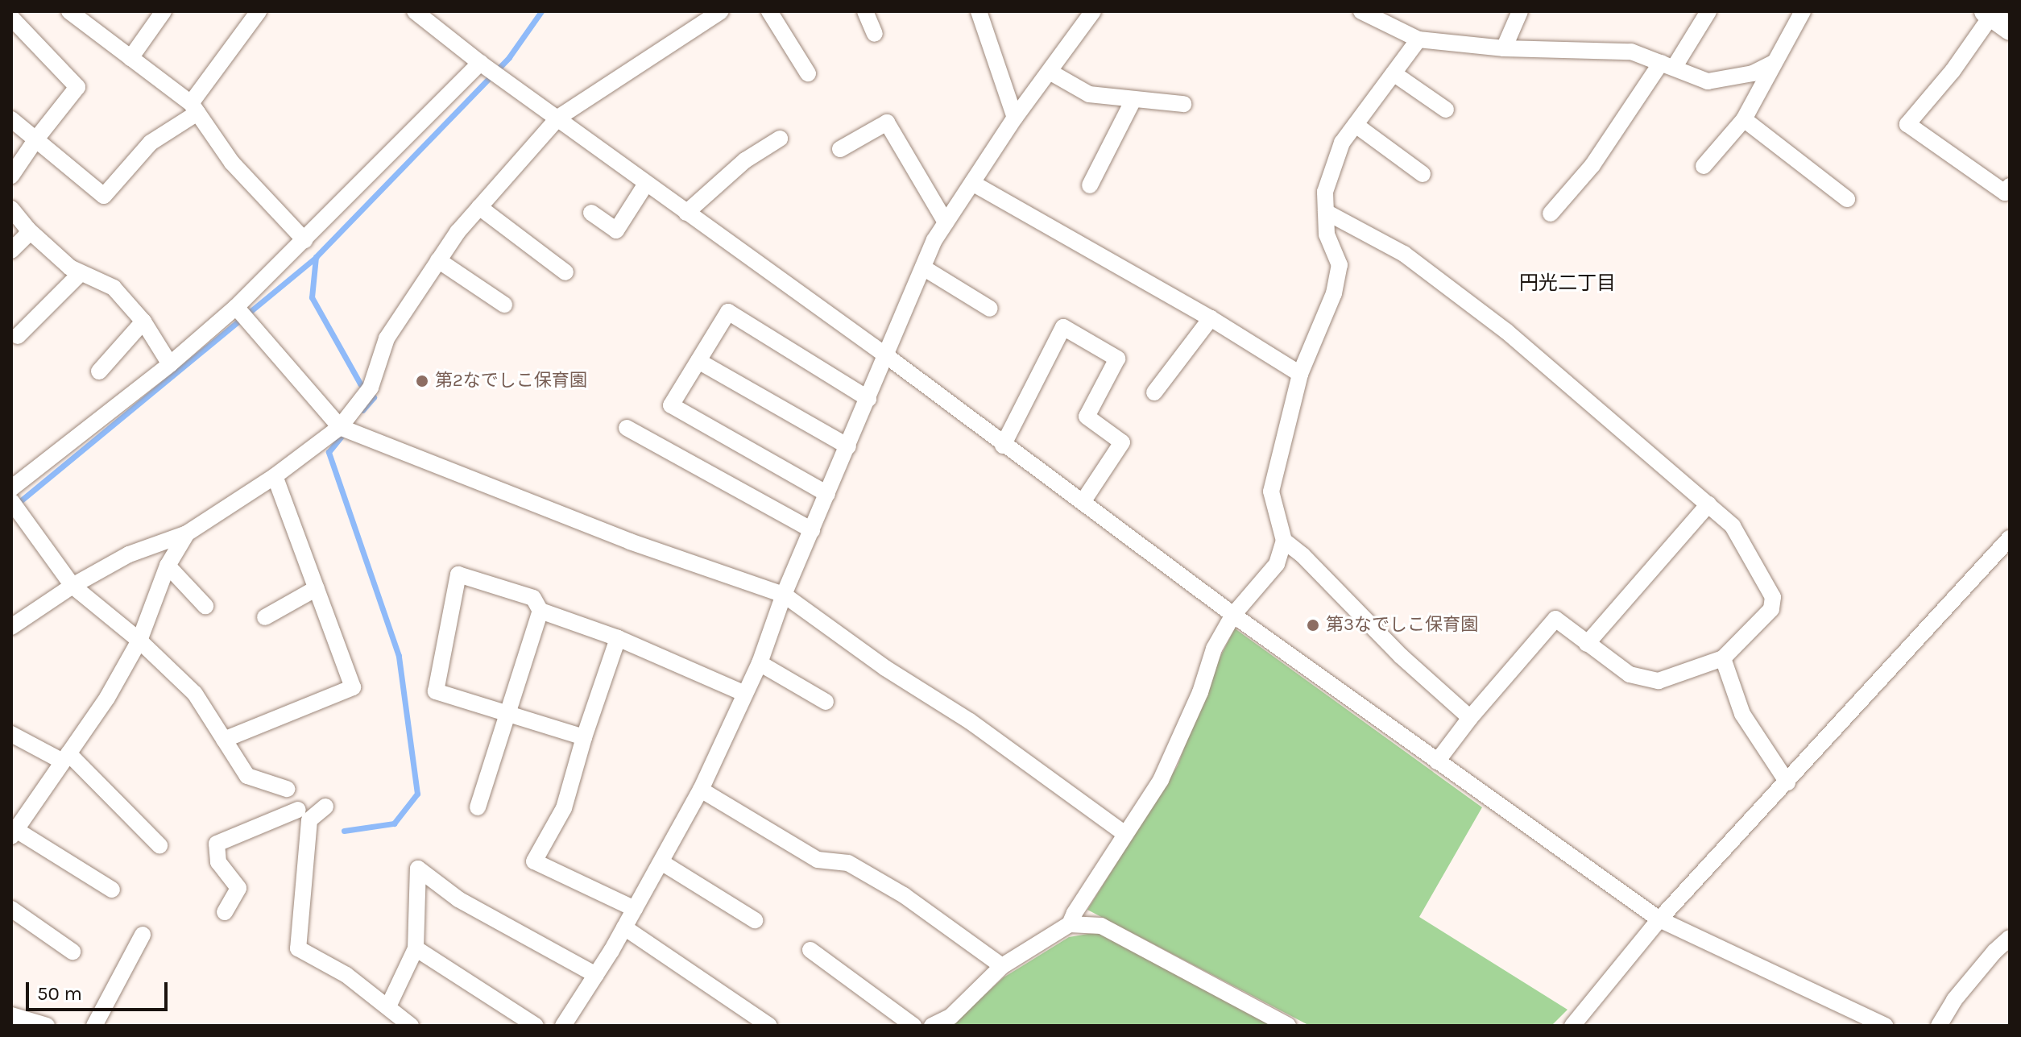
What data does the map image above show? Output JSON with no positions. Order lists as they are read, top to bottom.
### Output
{
  "districts": ["円光二丁目"],
  "places": ["第2なでしこ保育園", "第3なでしこ保育園"],
  "scale_bar": "50 m"
}
